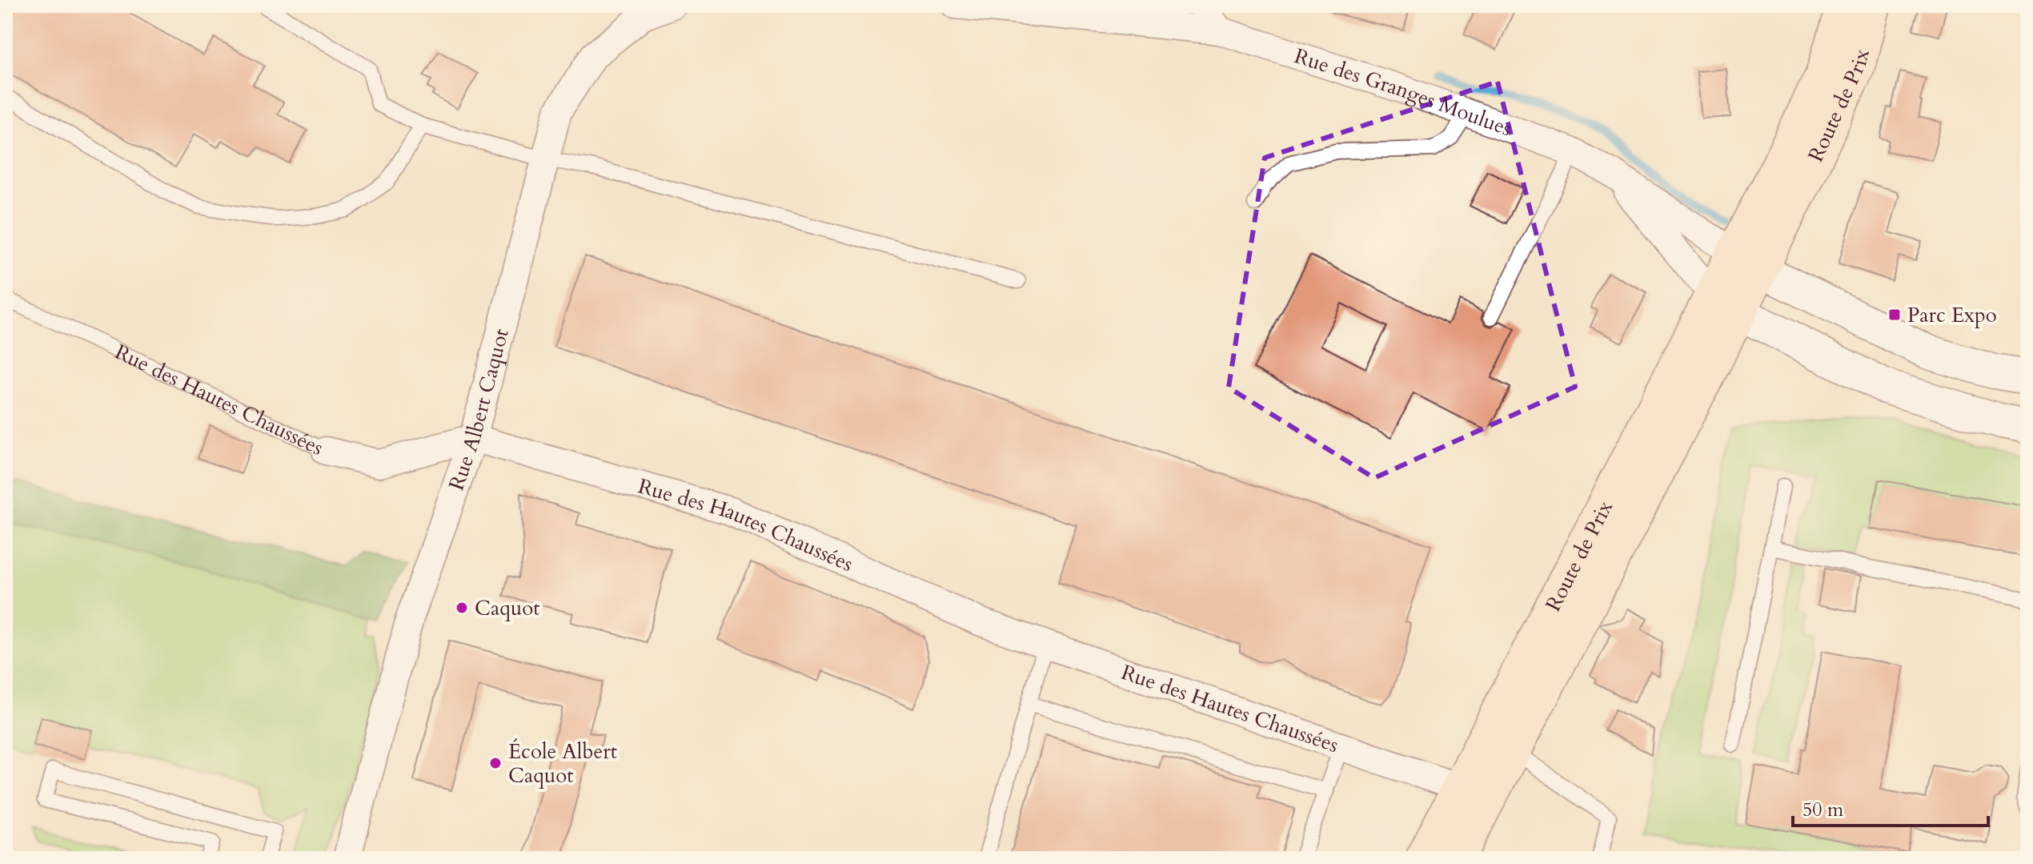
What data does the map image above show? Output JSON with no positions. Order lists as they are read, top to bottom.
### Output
{
  "streets": {
    "main road": ["Route de Prix"],
    "street": ["Rue des Granges Moulues", "Rue des Hautes Chaussées", "Rue Albert Caquot"]
  },
  "crossings": [
    ["Rue des Granges Moulues", "Route de Prix"],
    ["Route de Prix", "Rue des Hautes Chaussées"],
    ["Rue des Hautes Chaussées", "Rue Albert Caquot"]
  ],
  "places": {
    "transit": ["Parc Expo"],
    "other": ["Caquot", "École Albert Caquot"]
  },
  "scale_bar": "50 m"
}
